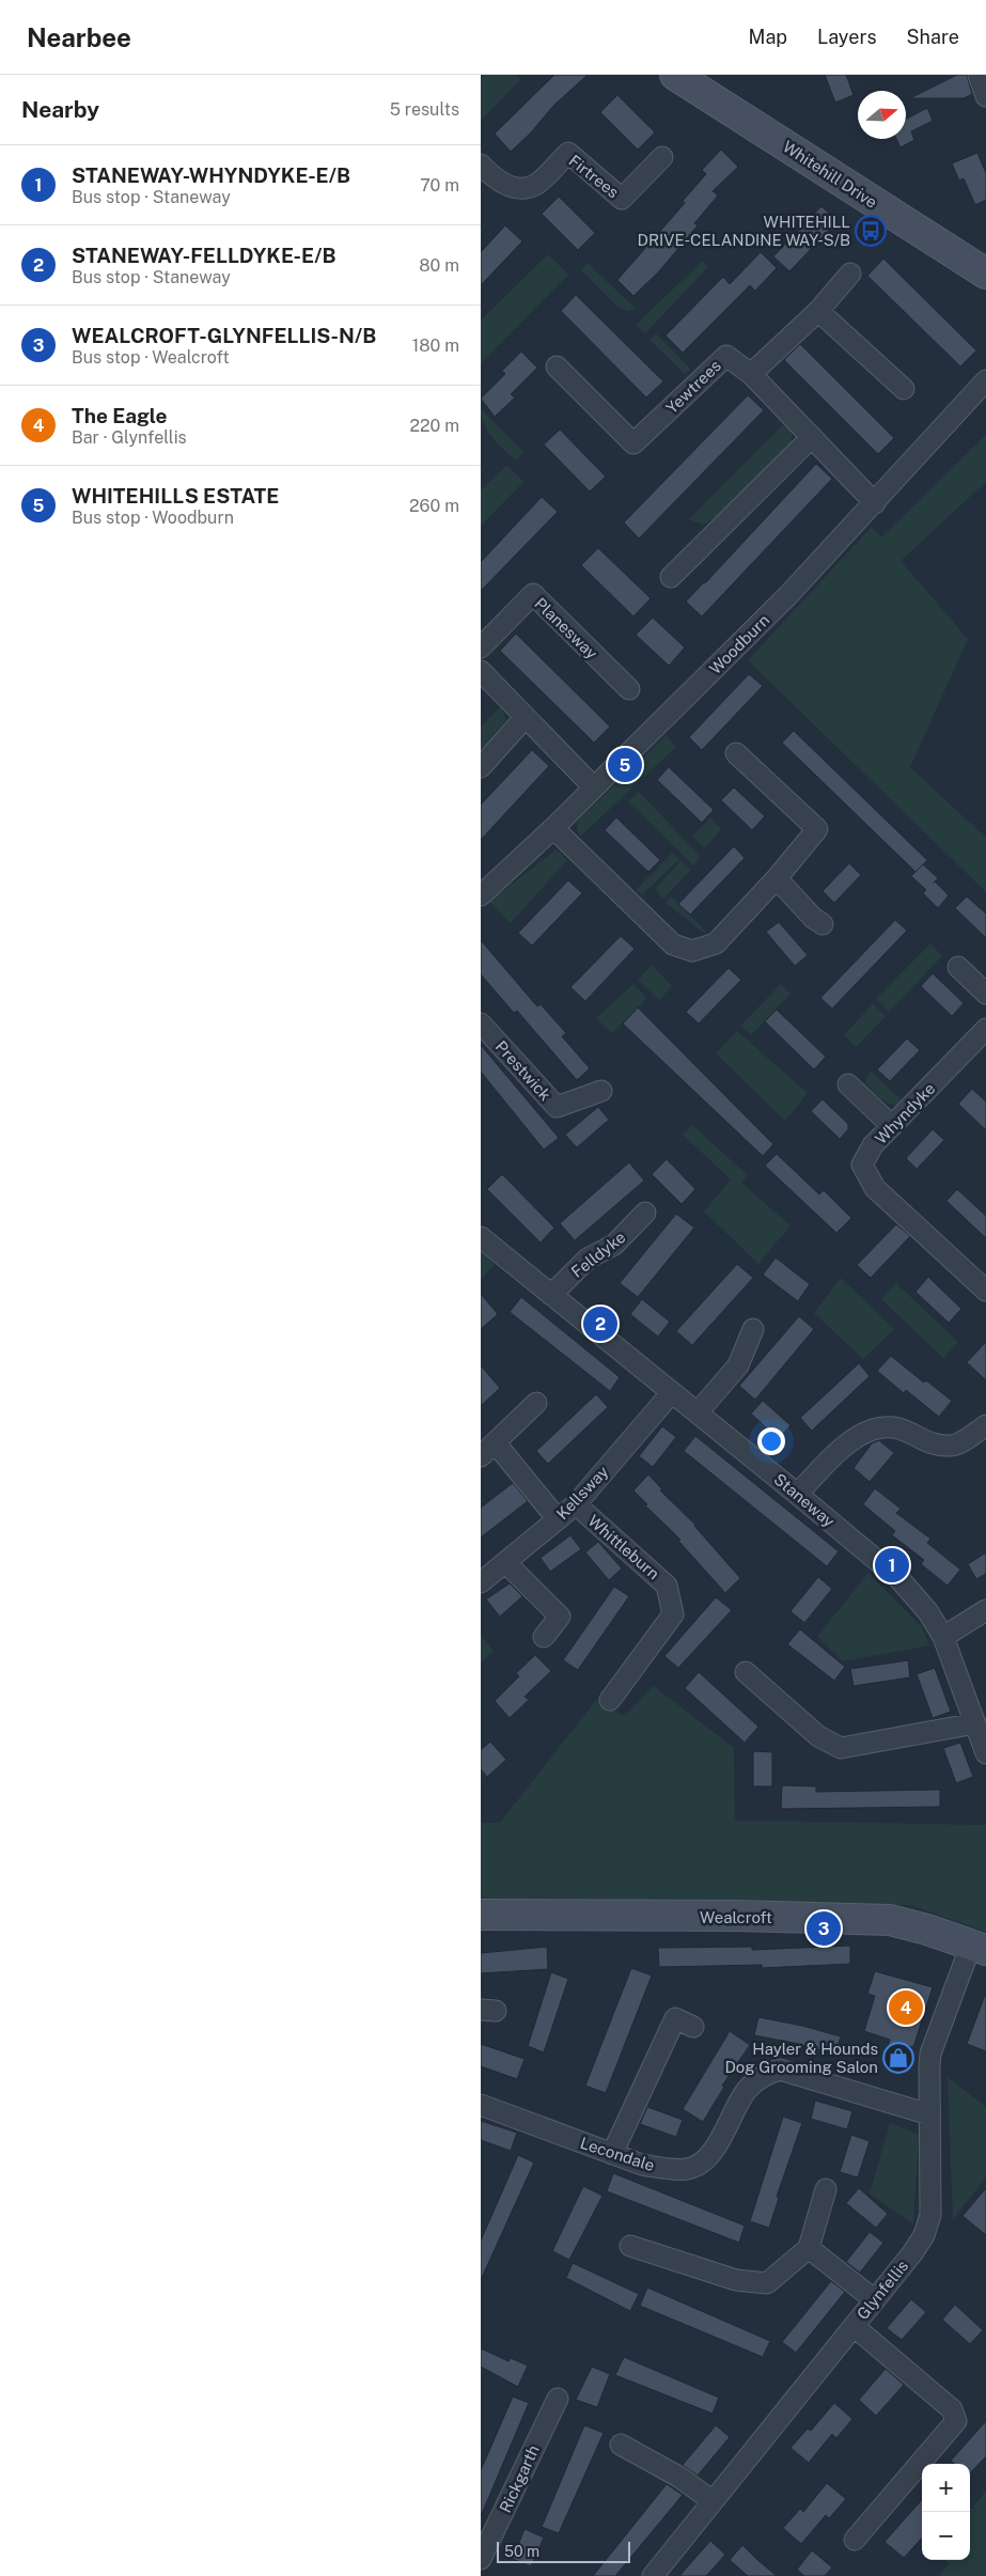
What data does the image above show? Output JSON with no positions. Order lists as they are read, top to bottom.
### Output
{
  "streets": {
    "street": [
      "Whitehill Drive",
      "Firtrees",
      "Yewtrees",
      "Planesway",
      "Woodburn",
      "Prestwick",
      "Whyndyke",
      "Felldyke",
      "Kellsway",
      "Staneway",
      "Whittleburn",
      "Wealcroft",
      "Lecondale",
      "Glynfellis",
      "Rickgarth"
    ]
  },
  "crossings": [
    ["Yewtrees", "Woodburn"],
    ["Felldyke", "Staneway"],
    ["Kellsway", "Staneway"],
    ["Kellsway", "Whittleburn"],
    ["Wealcroft", "Glynfellis"],
    ["Lecondale", "Glynfellis"]
  ],
  "places": {
    "bus stop": ["WHITEHILL DRIVE-CELANDINE WAY-S/B"],
    "shop": ["Hayler & Hounds Dog Grooming Salon"]
  },
  "scale_bar": "50 m",
  "north": "right",
  "page": {
    "header": "Nearbee",
    "nav": ["Map", "Layers", "Share"],
    "heading": ["Nearby", "5 results"],
    "list": [
      {
        "mark": "1",
        "name": "STANEWAY-WHYNDYKE-E/B",
        "note": "Bus stop · Staneway",
        "value": "70 m"
      },
      {
        "mark": "2",
        "name": "STANEWAY-FELLDYKE-E/B",
        "note": "Bus stop · Staneway",
        "value": "80 m"
      },
      {
        "mark": "3",
        "name": "WEALCROFT-GLYNFELLIS-N/B",
        "note": "Bus stop · Wealcroft",
        "value": "180 m"
      },
      {
        "mark": "4",
        "name": "The Eagle",
        "note": "Bar · Glynfellis",
        "value": "220 m"
      },
      {
        "mark": "5",
        "name": "WHITEHILLS ESTATE",
        "note": "Bus stop · Woodburn",
        "value": "260 m"
      }
    ],
    "pins": [
      "5",
      "2",
      "1",
      "3",
      "4"
    ],
    "map_buttons": ["+", "−"],
    "scale": "50 m"
  }
}
